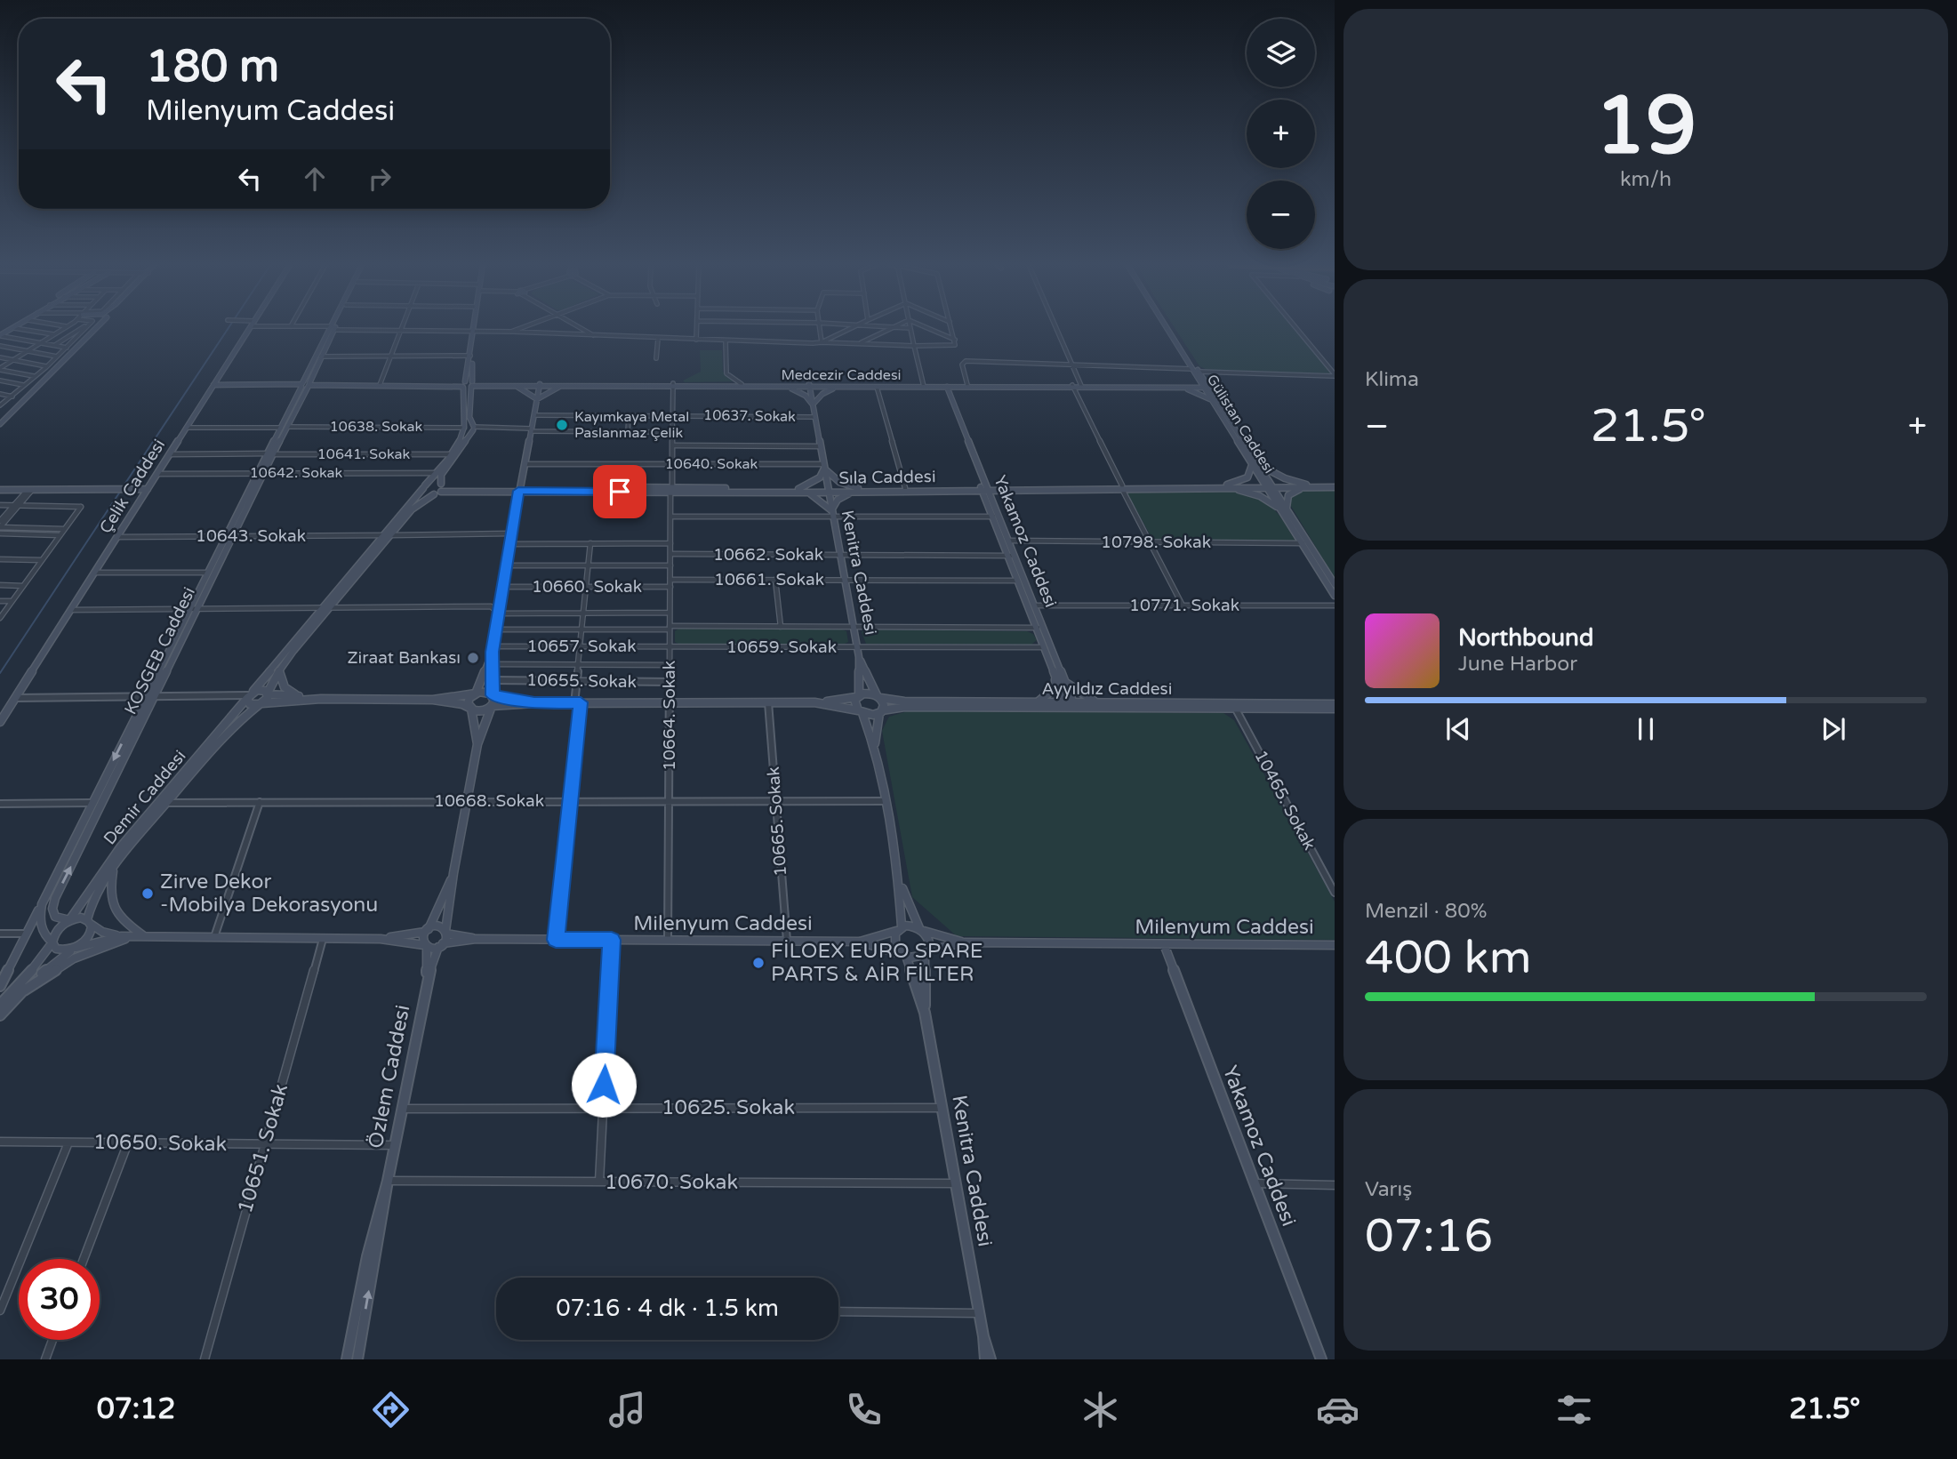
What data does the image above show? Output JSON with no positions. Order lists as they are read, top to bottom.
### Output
{
  "streets": {
    "street": [
      "Medcezir Caddesi",
      "10637. Sokak",
      "Gülistan Caddesi",
      "10638. Sokak",
      "10641. Sokak",
      "10640. Sokak",
      "10642. Sokak",
      "Sıla Caddesi",
      "Çelik Caddesi",
      "10643. Sokak",
      "Yakamoz Caddesi",
      "10798. Sokak",
      "10662. Sokak",
      "Kenitra Caddesi",
      "10661. Sokak",
      "10660. Sokak",
      "10771. Sokak",
      "10657. Sokak",
      "10659. Sokak",
      "KOSGEB Caddesi",
      "10655. Sokak",
      "Ayyıldız Caddesi",
      "10664. Sokak",
      "Demir Caddesi",
      "10465. Sokak",
      "10668. Sokak",
      "10665. Sokak",
      "Milenyum Caddesi",
      "Özlem Caddesi",
      "10625. Sokak",
      "10650. Sokak",
      "10651. Sokak",
      "10670. Sokak"
    ]
  },
  "crossings": [
    ["Medcezir Caddesi", "Gülistan Caddesi"],
    ["Medcezir Caddesi", "Yakamoz Caddesi"],
    ["Medcezir Caddesi", "Kenitra Caddesi"],
    ["Medcezir Caddesi", "10664. Sokak"],
    ["10637. Sokak", "Kenitra Caddesi"],
    ["10637. Sokak", "10664. Sokak"],
    ["Gülistan Caddesi", "Sıla Caddesi"],
    ["Gülistan Caddesi", "10798. Sokak"],
    ["10638. Sokak", "Çelik Caddesi"],
    ["10638. Sokak", "KOSGEB Caddesi"],
    ["10638. Sokak", "Demir Caddesi"],
    ["10641. Sokak", "Çelik Caddesi"],
    ["10641. Sokak", "KOSGEB Caddesi"],
    ["10641. Sokak", "Demir Caddesi"],
    ["10640. Sokak", "Kenitra Caddesi"],
    ["10640. Sokak", "10664. Sokak"],
    ["10642. Sokak", "Çelik Caddesi"],
    ["10642. Sokak", "KOSGEB Caddesi"],
    ["10642. Sokak", "Demir Caddesi"],
    ["Sıla Caddesi", "Yakamoz Caddesi"],
    ["Sıla Caddesi", "Kenitra Caddesi"],
    ["Sıla Caddesi", "10664. Sokak"],
    ["Sıla Caddesi", "Demir Caddesi"],
    ["Çelik Caddesi", "10643. Sokak"],
    ["10643. Sokak", "KOSGEB Caddesi"],
    ["10643. Sokak", "Demir Caddesi"],
    ["Yakamoz Caddesi", "10798. Sokak"],
    ["Yakamoz Caddesi", "10662. Sokak"],
    ["Yakamoz Caddesi", "10661. Sokak"],
    ["Yakamoz Caddesi", "10771. Sokak"],
    ["Yakamoz Caddesi", "10659. Sokak"],
    ["Yakamoz Caddesi", "Ayyıldız Caddesi"],
    ["Yakamoz Caddesi", "Milenyum Caddesi"],
    ["10662. Sokak", "Kenitra Caddesi"],
    ["10662. Sokak", "10664. Sokak"],
    ["Kenitra Caddesi", "10661. Sokak"],
    ["Kenitra Caddesi", "10659. Sokak"],
    ["Kenitra Caddesi", "10625. Sokak"],
    ["Kenitra Caddesi", "10670. Sokak"],
    ["10661. Sokak", "10664. Sokak"],
    ["10660. Sokak", "10664. Sokak"],
    ["10657. Sokak", "10659. Sokak"],
    ["10657. Sokak", "10664. Sokak"],
    ["10659. Sokak", "10664. Sokak"],
    ["KOSGEB Caddesi", "Demir Caddesi"],
    ["10655. Sokak", "10664. Sokak"],
    ["Ayyıldız Caddesi", "10465. Sokak"],
    ["10664. Sokak", "10668. Sokak"],
    ["10664. Sokak", "Milenyum Caddesi"],
    ["Demir Caddesi", "10668. Sokak"],
    ["10668. Sokak", "10665. Sokak"],
    ["10665. Sokak", "Milenyum Caddesi"],
    ["Özlem Caddesi", "10625. Sokak"],
    ["Özlem Caddesi", "10650. Sokak"],
    ["Özlem Caddesi", "10670. Sokak"],
    ["10650. Sokak", "10651. Sokak"]
  ],
  "places": [
    "Kayımkaya Metal Paslanmaz Çelik",
    "Ziraat Bankası",
    "Zirve Dekor -Mobilya Dekorasyonu",
    "FİLOEX EURO SPARE PARTS & AİR FİLTER"
  ],
  "page": {
    "tile": [
      ["19", "km/h"],
      "Klima",
      ["Menzil · 80%", "400 km"],
      ["Varış", "07:16"]
    ],
    "map_buttons": ["+", "−"],
    "turn": ["180 m", "Milenyum Caddesi"],
    "heat": ["−", "21.5°", "+"],
    "song": ["Northbound", "June Harbor"],
    "limit": "30",
    "trip": "07:16 · 4 dk · 1.5 km",
    "tabs": ["07:12", "21.5°"]
  }
}
